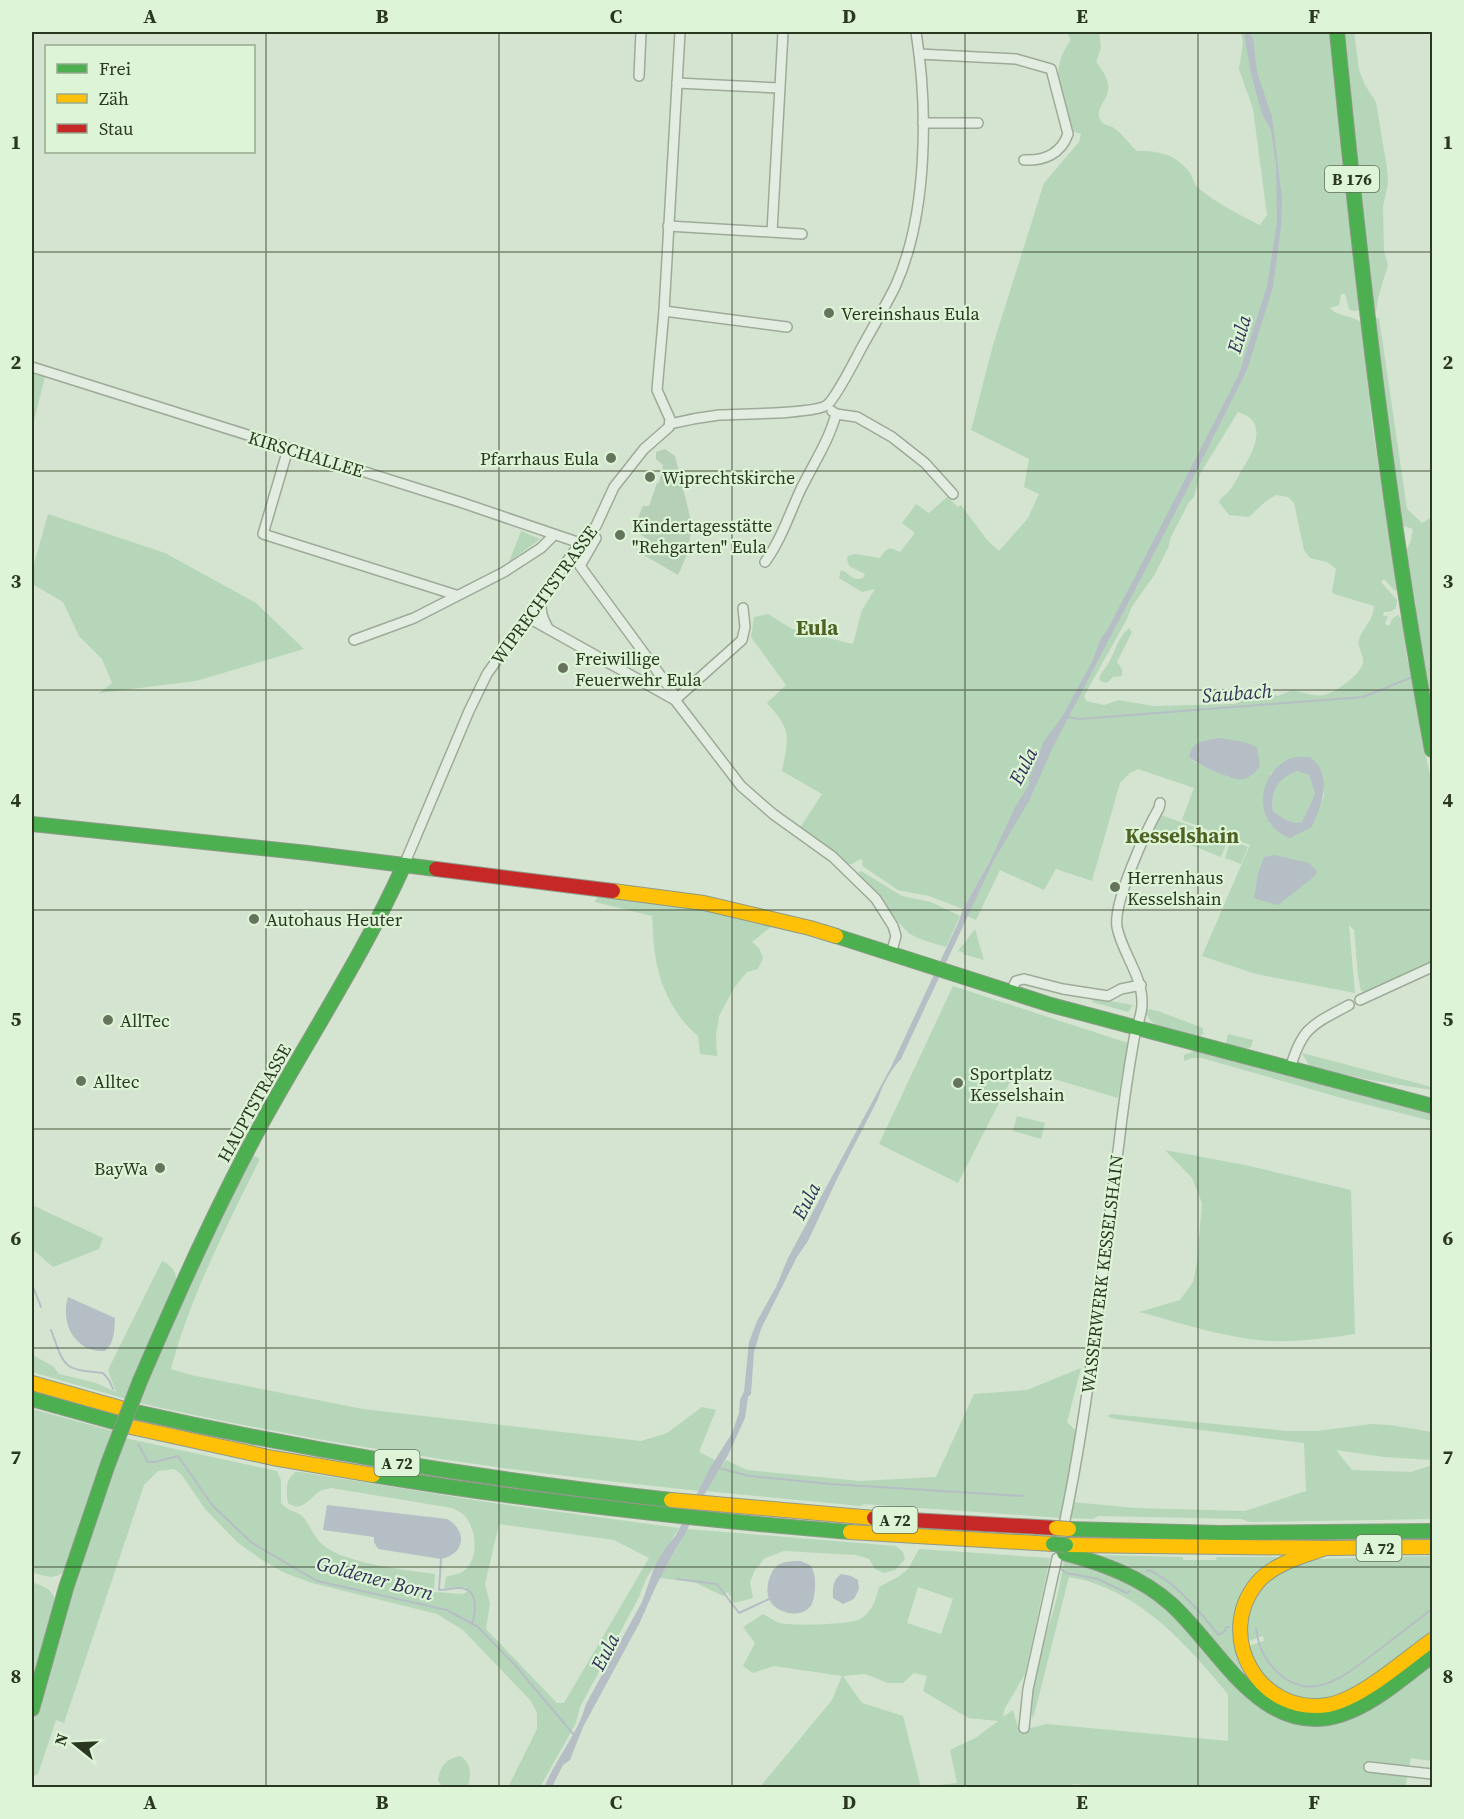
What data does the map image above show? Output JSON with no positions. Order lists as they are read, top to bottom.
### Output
{
  "streets": {
    "main road": ["B 176", "HAUPTSTRASSE", "A 72"],
    "street": ["KIRSCHALLEE", "WIPRECHTSTRASSE", "WASSERWERK KESSELSHAIN"]
  },
  "crossings": [
    ["KIRSCHALLEE", "WIPRECHTSTRASSE"],
    ["WIPRECHTSTRASSE", "HAUPTSTRASSE"],
    ["WASSERWERK KESSELSHAIN", "A 72"]
  ],
  "districts": ["Eula", "Kesselshain"],
  "water": ["Eula", "Saubach", "Goldener Born"],
  "places": [
    "Vereinshaus Eula",
    "Pfarrhaus Eula",
    "Wiprechtskirche",
    "Kindertagesstätte \"Rehgarten\" Eula",
    "Freiwillige Feuerwehr Eula",
    "Herrenhaus Kesselshain",
    "Autohaus Heuter",
    "AllTec",
    "Alltec",
    "Sportplatz Kesselshain",
    "BayWa"
  ],
  "legend": ["Frei", "Zäh", "Stau"],
  "north": "left",
  "grid": {
    "columns": [
      "A",
      "B",
      "C",
      "D",
      "E",
      "F"
    ],
    "rows": [
      "1",
      "2",
      "3",
      "4",
      "5",
      "6",
      "7",
      "8"
    ]
  }
}
